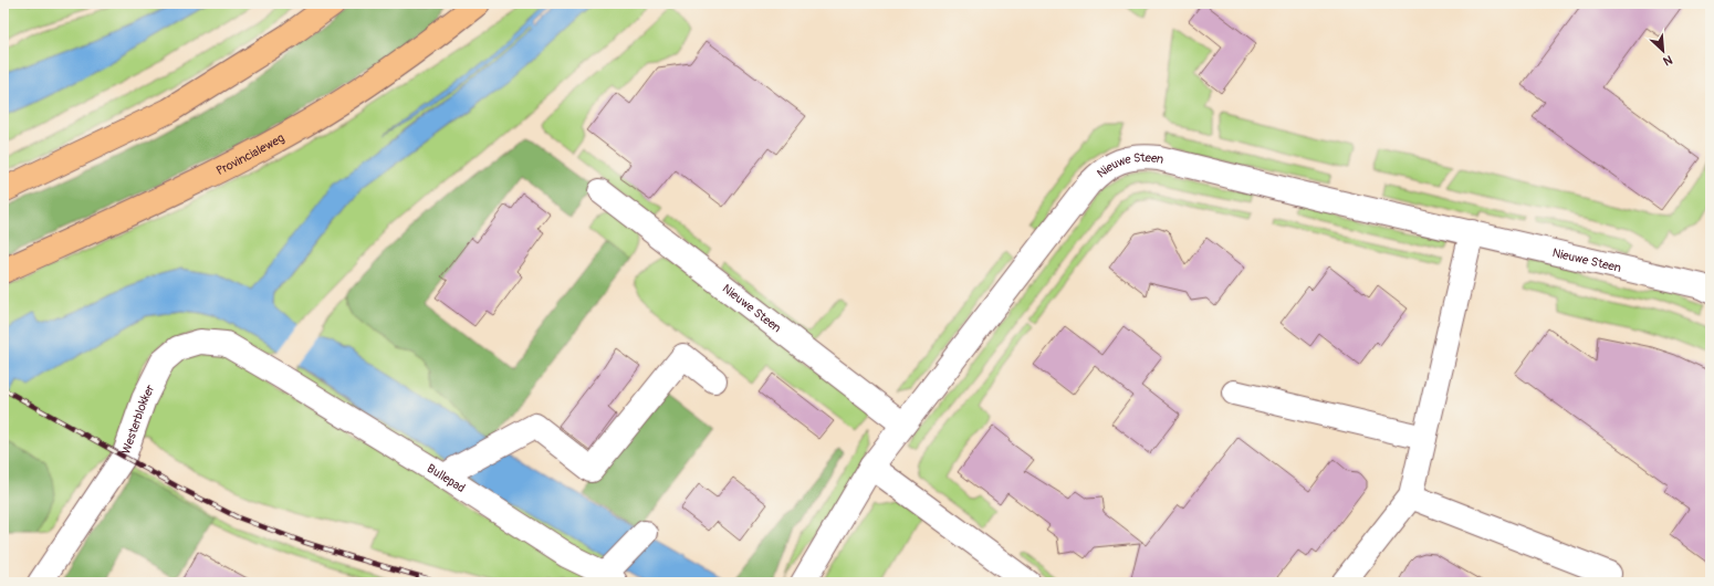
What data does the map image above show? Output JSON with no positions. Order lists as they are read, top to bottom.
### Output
{
  "streets": {
    "main road": ["Provincialeweg"],
    "street": ["Nieuwe Steen", "Westerblokker", "Bullepad"]
  },
  "crossings": [
    ["Westerblokker", "Bullepad"]
  ],
  "north": "bottom right"
}
